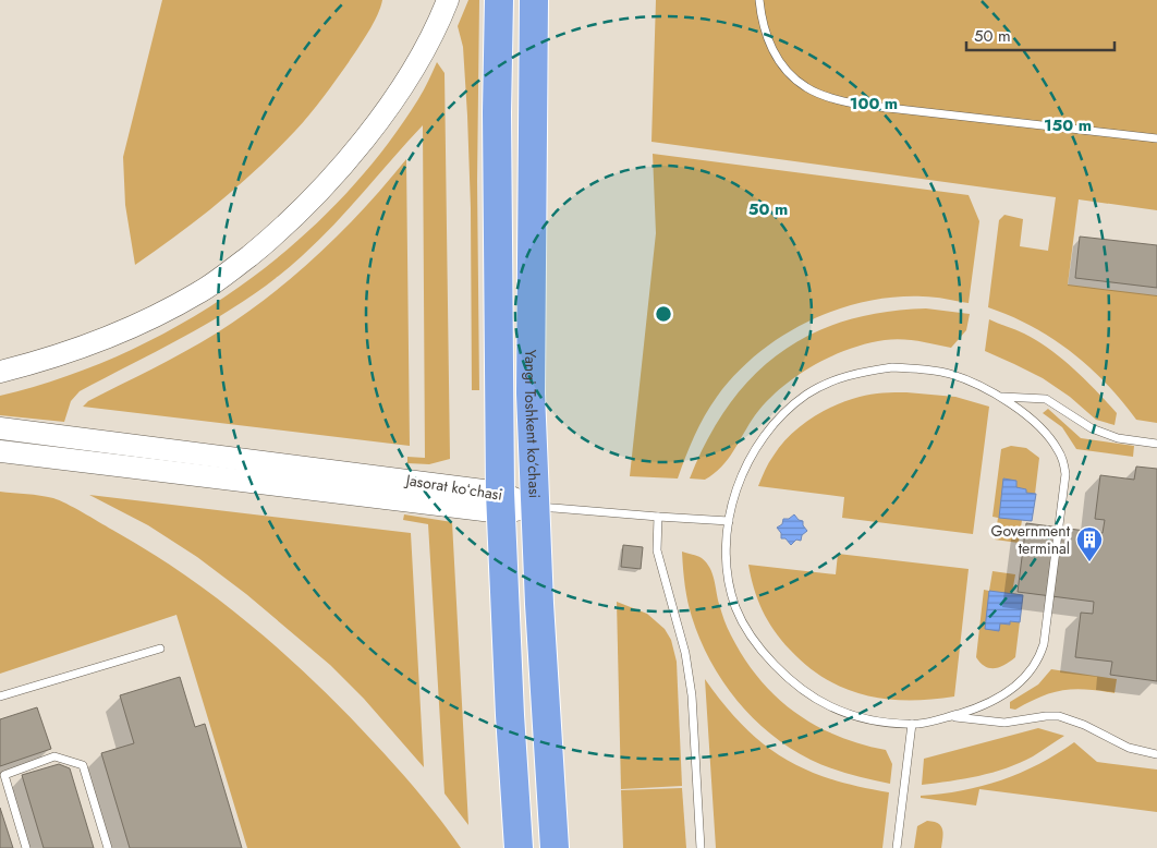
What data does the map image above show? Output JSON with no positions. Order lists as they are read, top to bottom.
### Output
{
  "streets": {
    "highway": ["Yangi Toshkent ko‘chasi"],
    "main road": ["Jasorat koʻchasi"]
  },
  "crossings": [
    ["Yangi Toshkent ko‘chasi", "Jasorat koʻchasi"]
  ],
  "places": {
    "building": ["Government terminal"]
  },
  "scale_bar": "50 m",
  "rings": ["100 m", "150 m", "50 m"]
}
